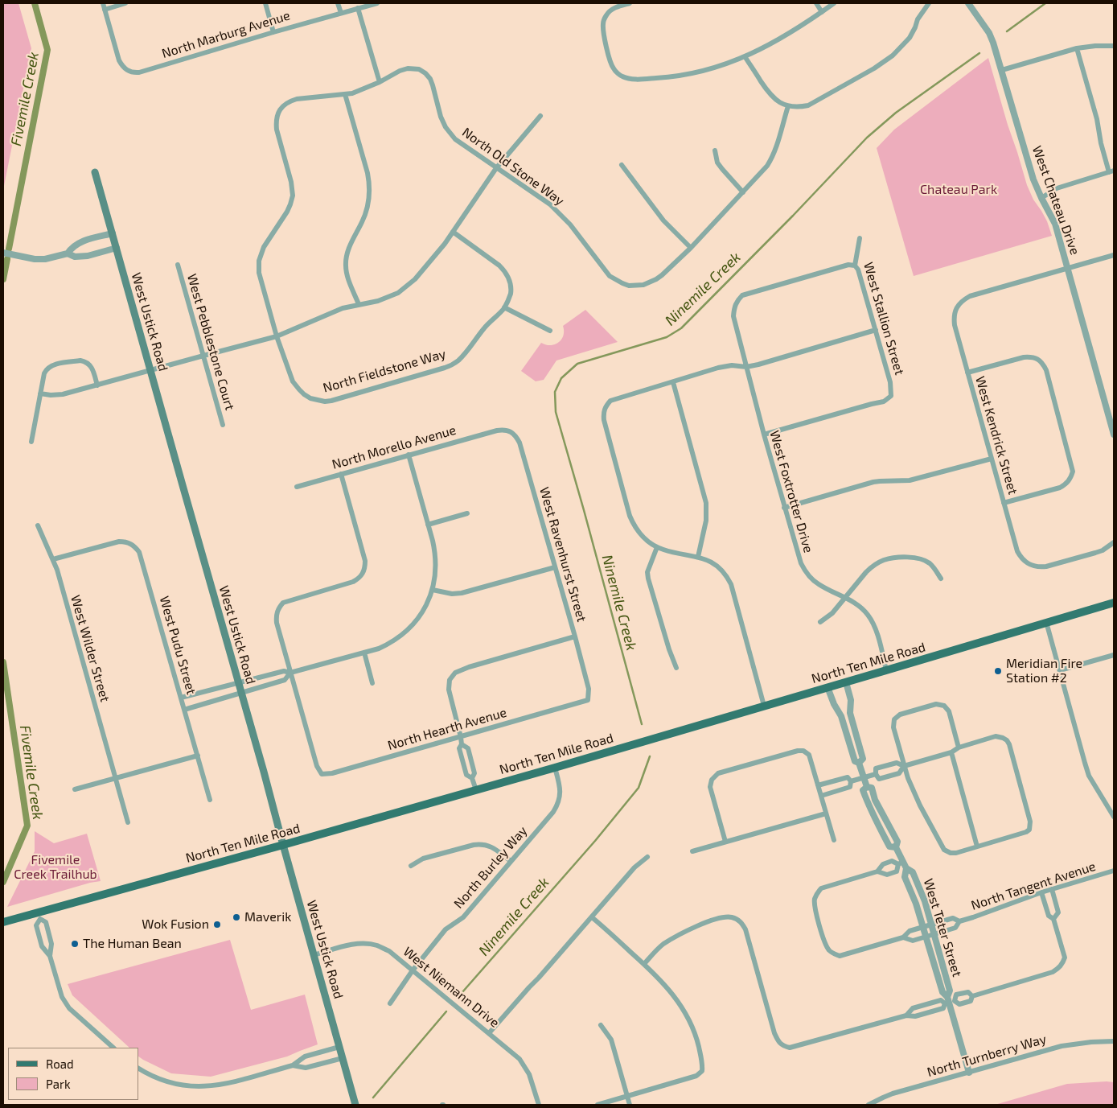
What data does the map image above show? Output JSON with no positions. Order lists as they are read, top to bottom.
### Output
{
  "streets": {
    "main road": ["West Ustick Road", "North Ten Mile Road"],
    "street": [
      "North Marburg Avenue",
      "North Old Stone Way",
      "West Chateau Drive",
      "West Stallion Street",
      "West Pebblestone Court",
      "North Fieldstone Way",
      "West Kendrick Street",
      "North Morello Avenue",
      "West Foxtrotter Drive",
      "West Ravenhurst Street",
      "West Pudu Street",
      "West Wilder Street",
      "North Hearth Avenue",
      "North Burley Way",
      "North Tangent Avenue",
      "West Teter Street",
      "West Niemann Drive",
      "North Turnberry Way"
    ]
  },
  "crossings": [
    ["North Old Stone Way", "North Fieldstone Way"],
    ["West Chateau Drive", "West Kendrick Street"],
    ["West Stallion Street", "West Foxtrotter Drive"],
    ["West Ustick Road", "North Ten Mile Road"],
    ["West Ustick Road", "West Niemann Drive"],
    ["North Morello Avenue", "West Ravenhurst Street"],
    ["West Foxtrotter Drive", "North Ten Mile Road"],
    ["West Ravenhurst Street", "North Hearth Avenue"],
    ["West Pudu Street", "West Wilder Street"],
    ["North Ten Mile Road", "North Burley Way"],
    ["North Ten Mile Road", "West Teter Street"],
    ["North Burley Way", "West Niemann Drive"],
    ["North Tangent Avenue", "West Teter Street"],
    ["West Teter Street", "North Turnberry Way"]
  ],
  "water": ["Fivemile Creek", "Ninemile Creek"],
  "parks": ["Chateau Park", "Fivemile Creek Trailhub"],
  "places": [
    "Meridian Fire Station #2",
    "Maverik",
    "Wok Fusion",
    "The Human Bean"
  ],
  "legend": ["Road", "Park"]
}
